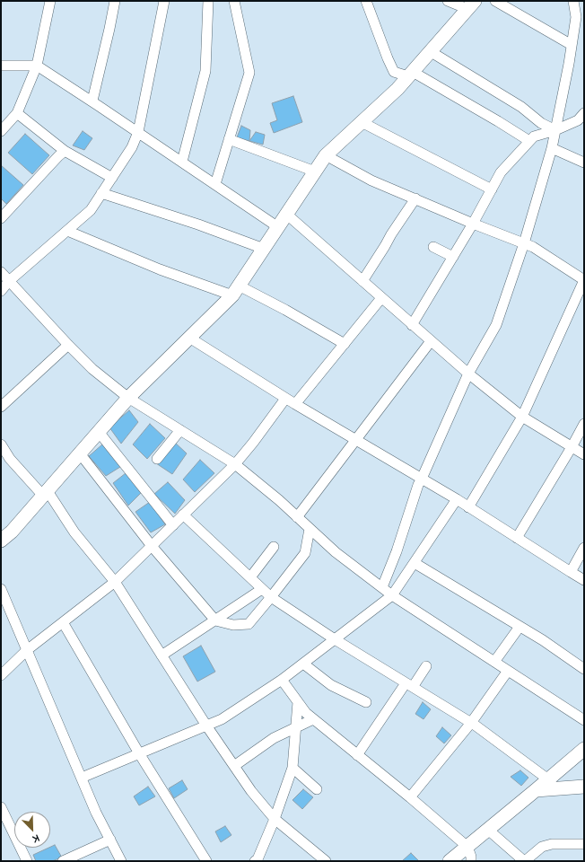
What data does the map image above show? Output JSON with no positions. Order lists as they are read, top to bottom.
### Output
{
  "north": "bottom right"
}
